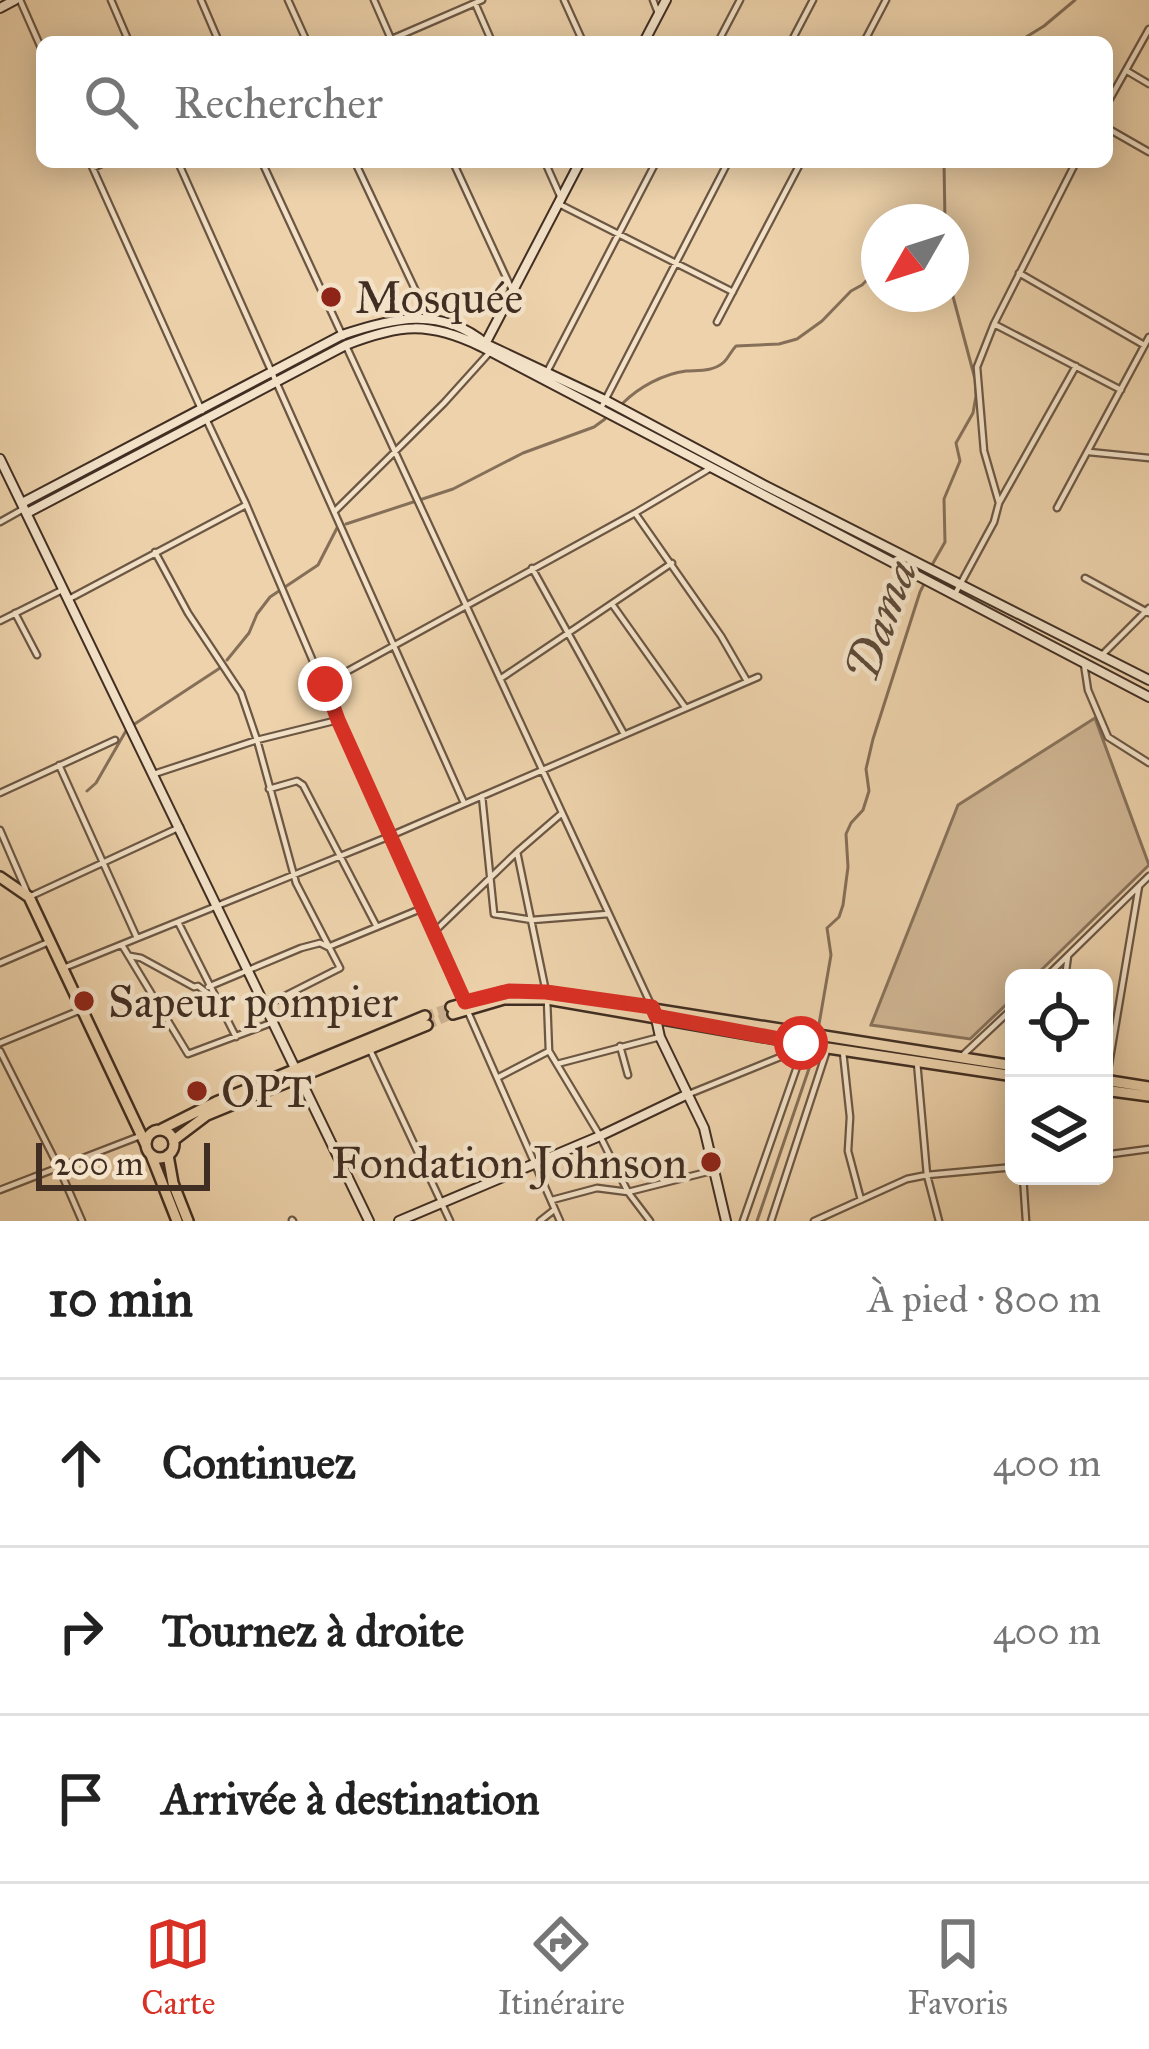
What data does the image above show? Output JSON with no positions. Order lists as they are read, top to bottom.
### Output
{
  "water": ["Dama"],
  "places": [
    "Mosquée",
    "Sapeur pompier",
    "OPT",
    "Fondation Johnson"
  ],
  "scale_bar": "200 m",
  "north": "bottom left",
  "page": {
    "search": "Rechercher",
    "scale": "200 m",
    "heading": ["10 min", "À pied · 800 m"],
    "list": [
      ["Continuez", "400 m"],
      ["Tournez à droite", "400 m"],
      "Arrivée à destination"
    ],
    "nav": ["Carte", "Itinéraire", "Favoris"]
  }
}
